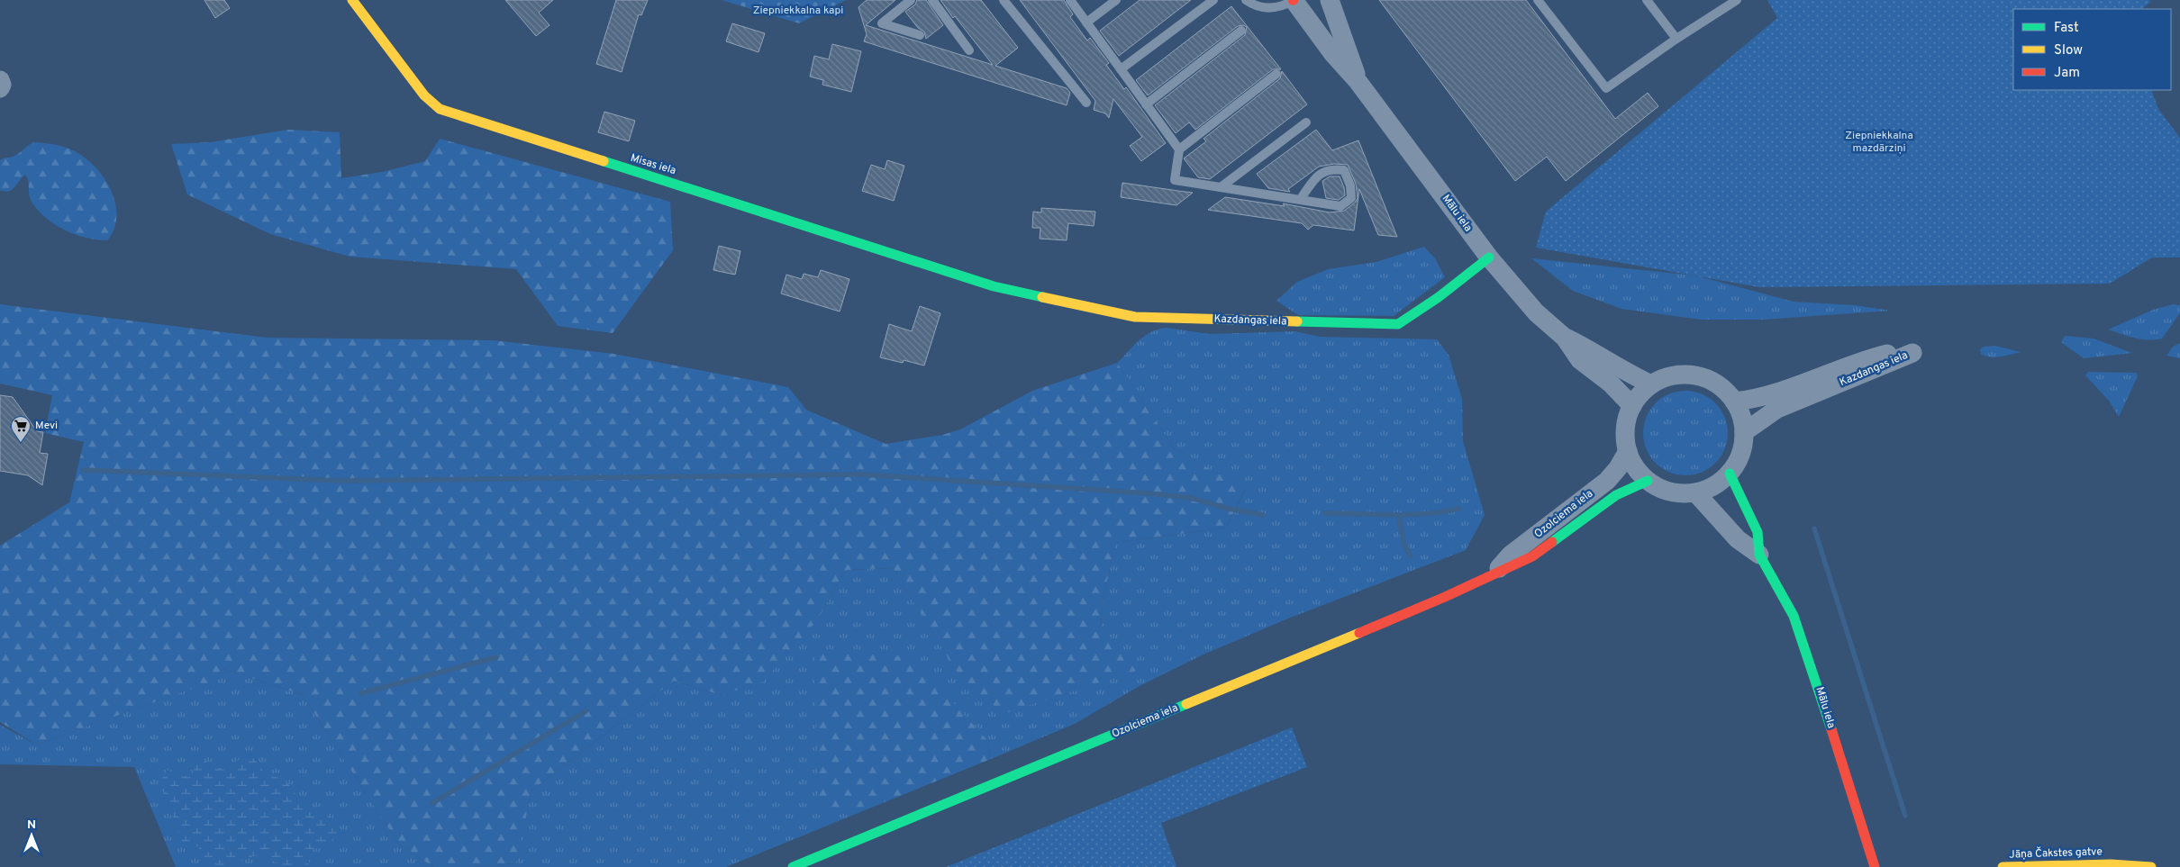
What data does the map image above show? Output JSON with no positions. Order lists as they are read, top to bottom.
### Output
{
  "streets": {
    "street": [
      "Misas iela",
      "Mālu iela",
      "Kazdangas iela",
      "Ozolciema iela",
      "Jāņa Čakstes gatve"
    ]
  },
  "crossings": [
    ["Misas iela", "Kazdangas iela"],
    ["Mālu iela", "Kazdangas iela"],
    ["Mālu iela", "Ozolciema iela"],
    ["Kazdangas iela", "Ozolciema iela"]
  ],
  "parks": ["Ziepniekkalna kapi", "Ziepniekkalna mazdārziņi"],
  "places": {
    "supermarket": ["Mevi"]
  },
  "legend": ["Fast", "Slow", "Jam"],
  "north": "top"
}
